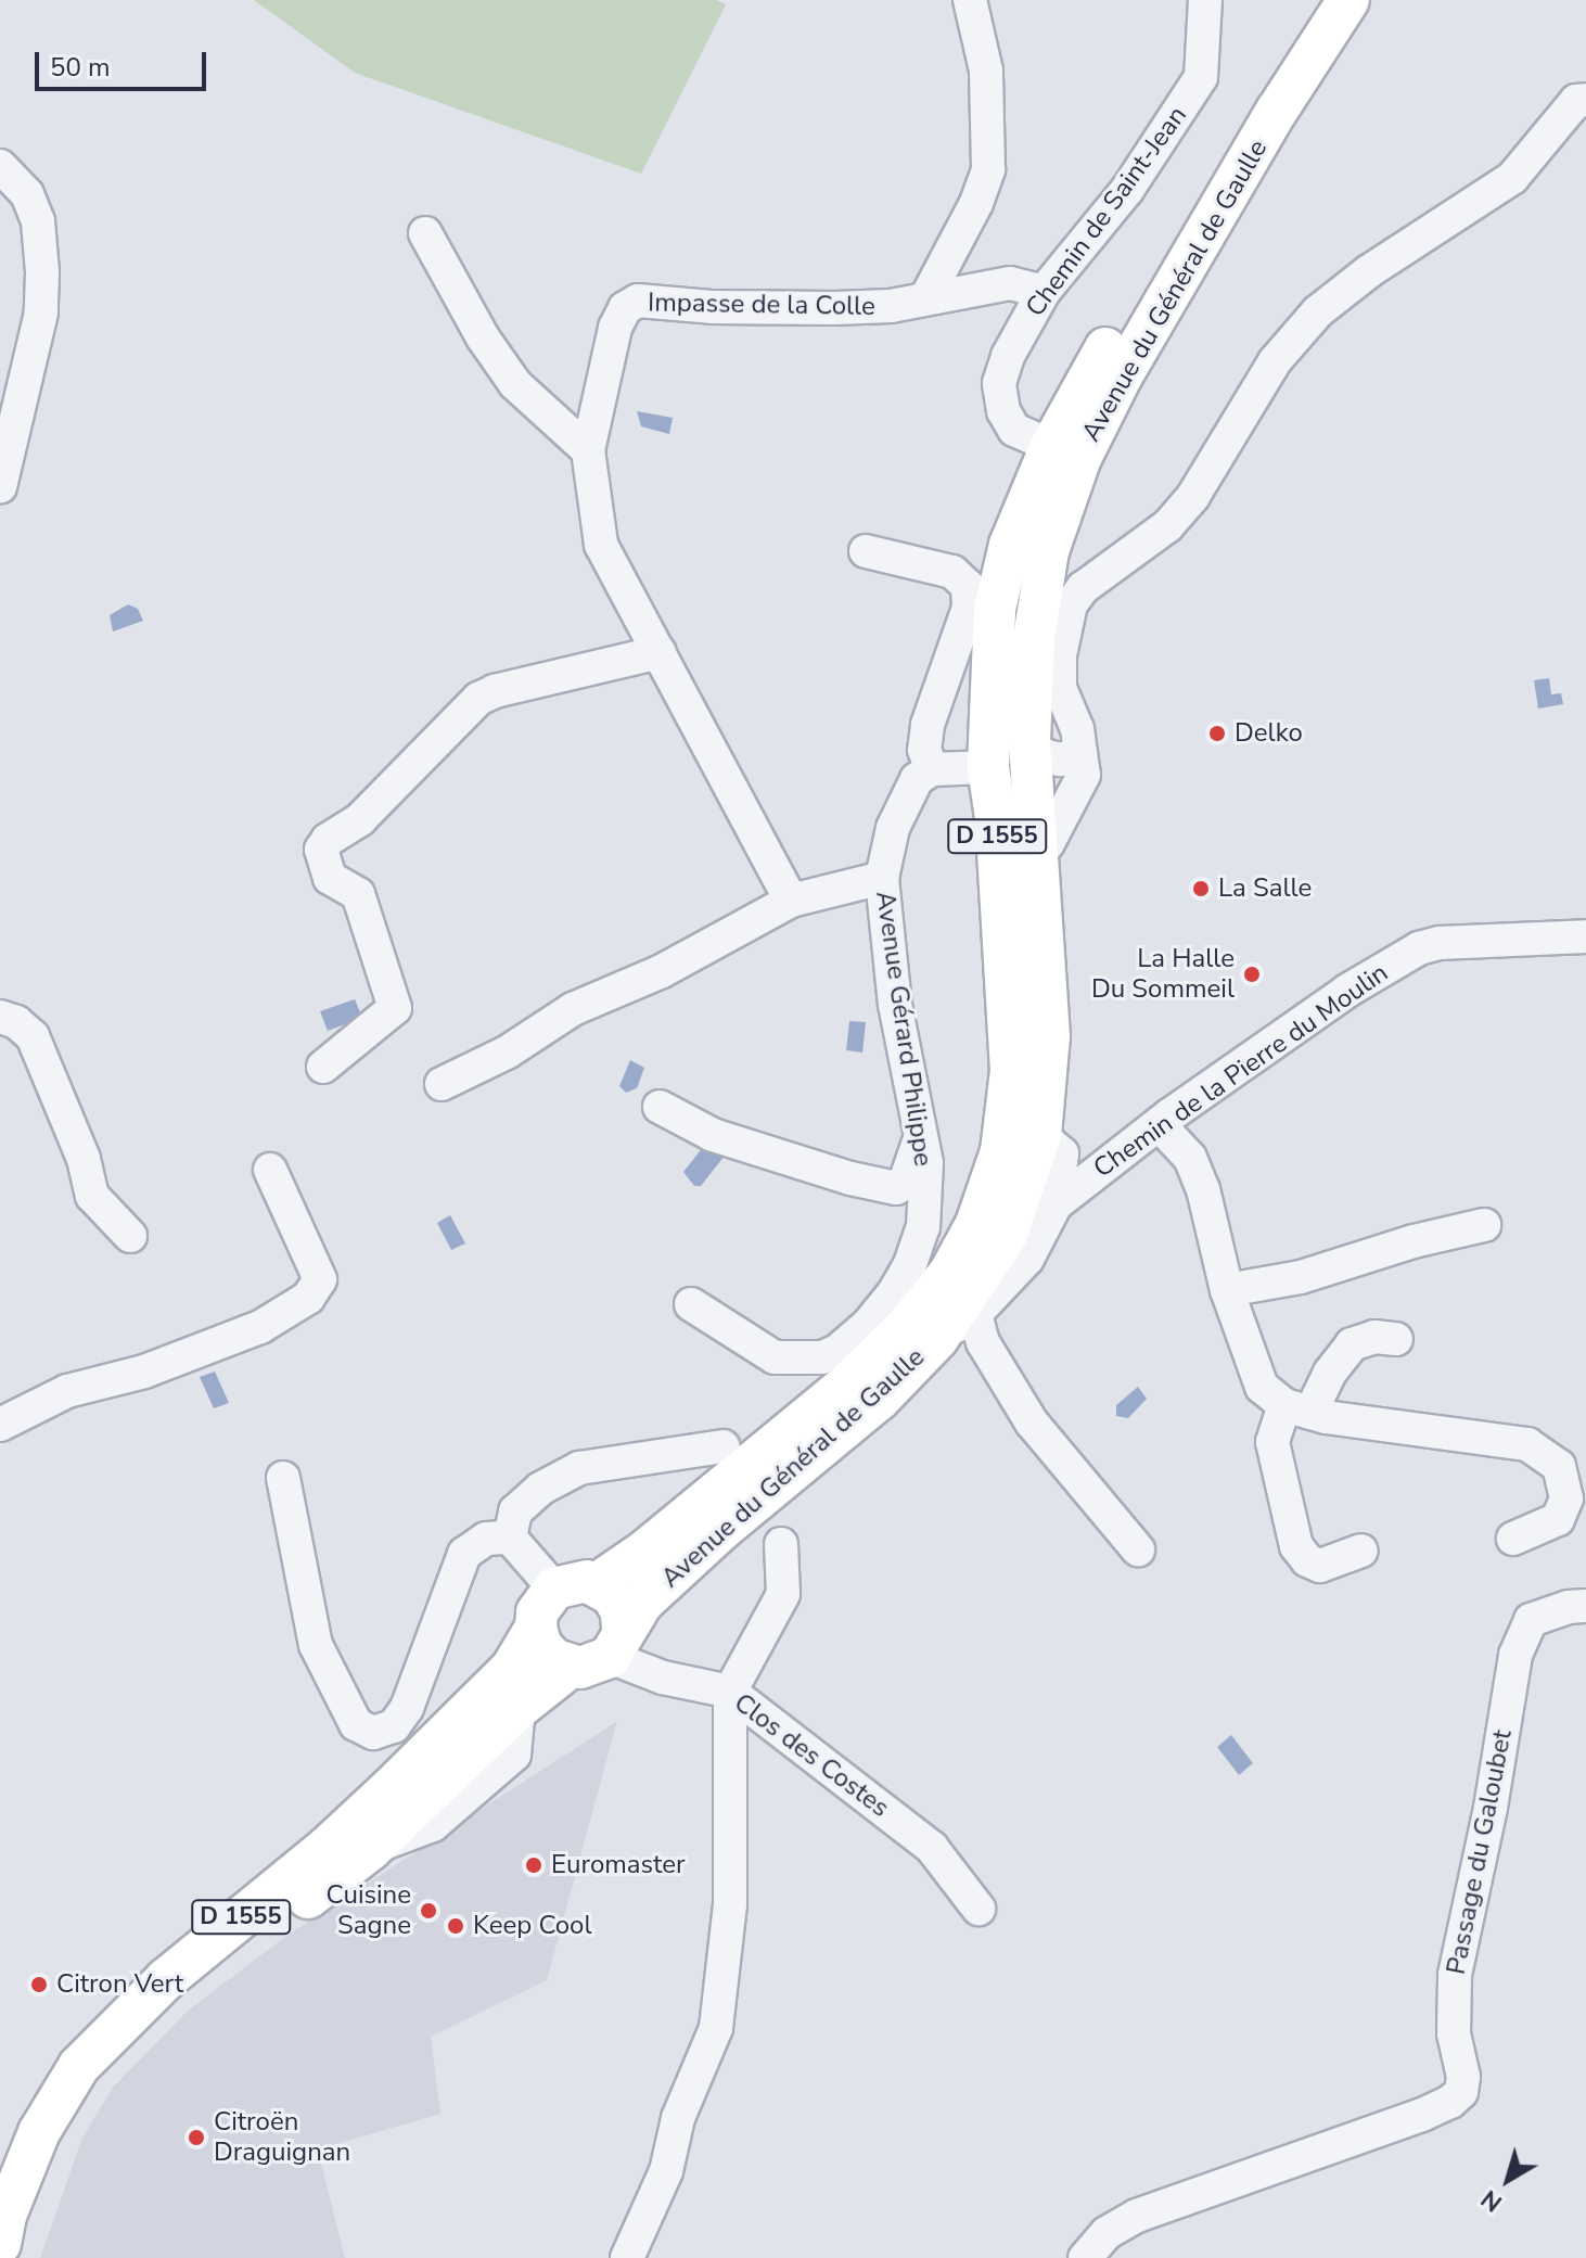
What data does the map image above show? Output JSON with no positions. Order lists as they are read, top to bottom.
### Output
{
  "streets": {
    "main road": ["Avenue du Général de Gaulle", "D 1555"],
    "street": [
      "Chemin de Saint-Jean",
      "Impasse de la Colle",
      "Avenue Gérard Philippe",
      "Chemin de la Pierre du Moulin",
      "Clos des Costes",
      "Passage du Galoubet"
    ]
  },
  "crossings": [
    ["Chemin de Saint-Jean", "Avenue du Général de Gaulle"],
    ["Chemin de Saint-Jean", "Impasse de la Colle"],
    ["Avenue du Général de Gaulle", "D 1555"],
    ["Avenue du Général de Gaulle", "Chemin de la Pierre du Moulin"],
    ["Avenue du Général de Gaulle", "Clos des Costes"],
    ["D 1555", "Clos des Costes"]
  ],
  "places": [
    "Delko",
    "La Salle",
    "La Halle Du Sommeil",
    "Euromaster",
    "Cuisine Sagne",
    "Keep Cool",
    "Citron Vert",
    "Citroën Draguignan"
  ],
  "scale_bar": "50 m",
  "north": "bottom left"
}
